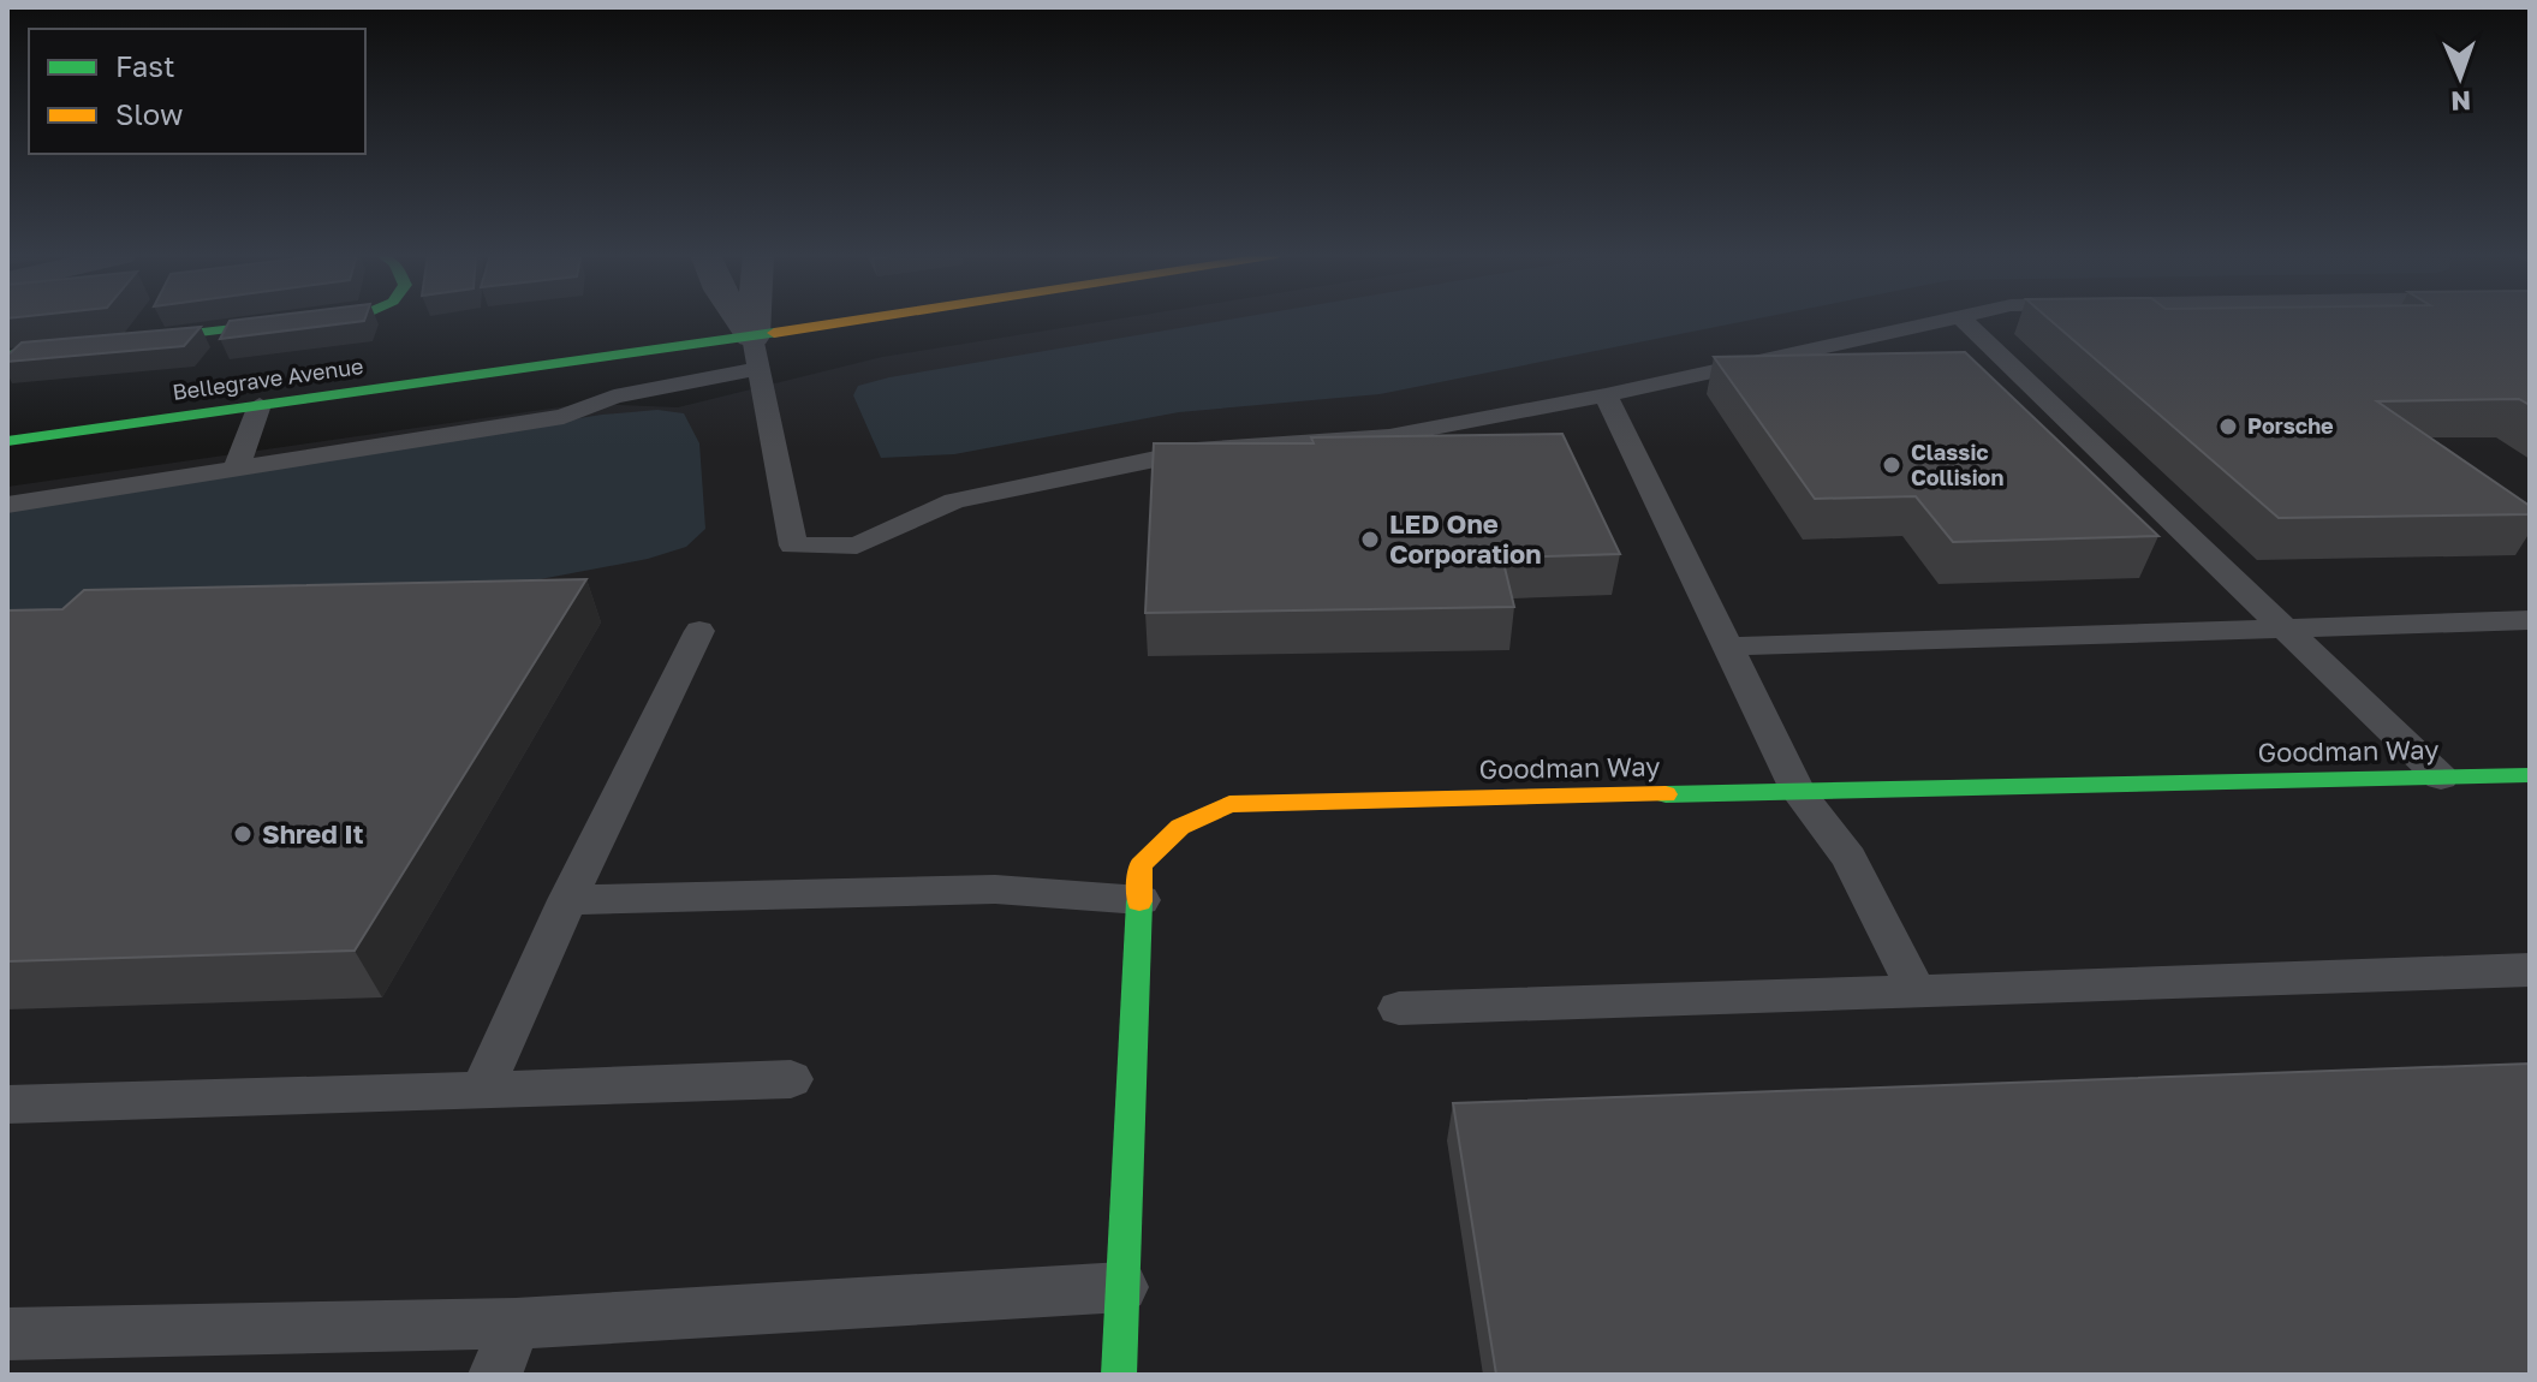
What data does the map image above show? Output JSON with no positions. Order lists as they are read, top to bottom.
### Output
{
  "streets": {
    "street": ["Bellegrave Avenue", "Goodman Way"]
  },
  "places": [
    "Porsche",
    "Classic Collision",
    "LED One Corporation",
    "Shred It"
  ],
  "legend": ["Fast", "Slow"],
  "north": "bottom"
}
